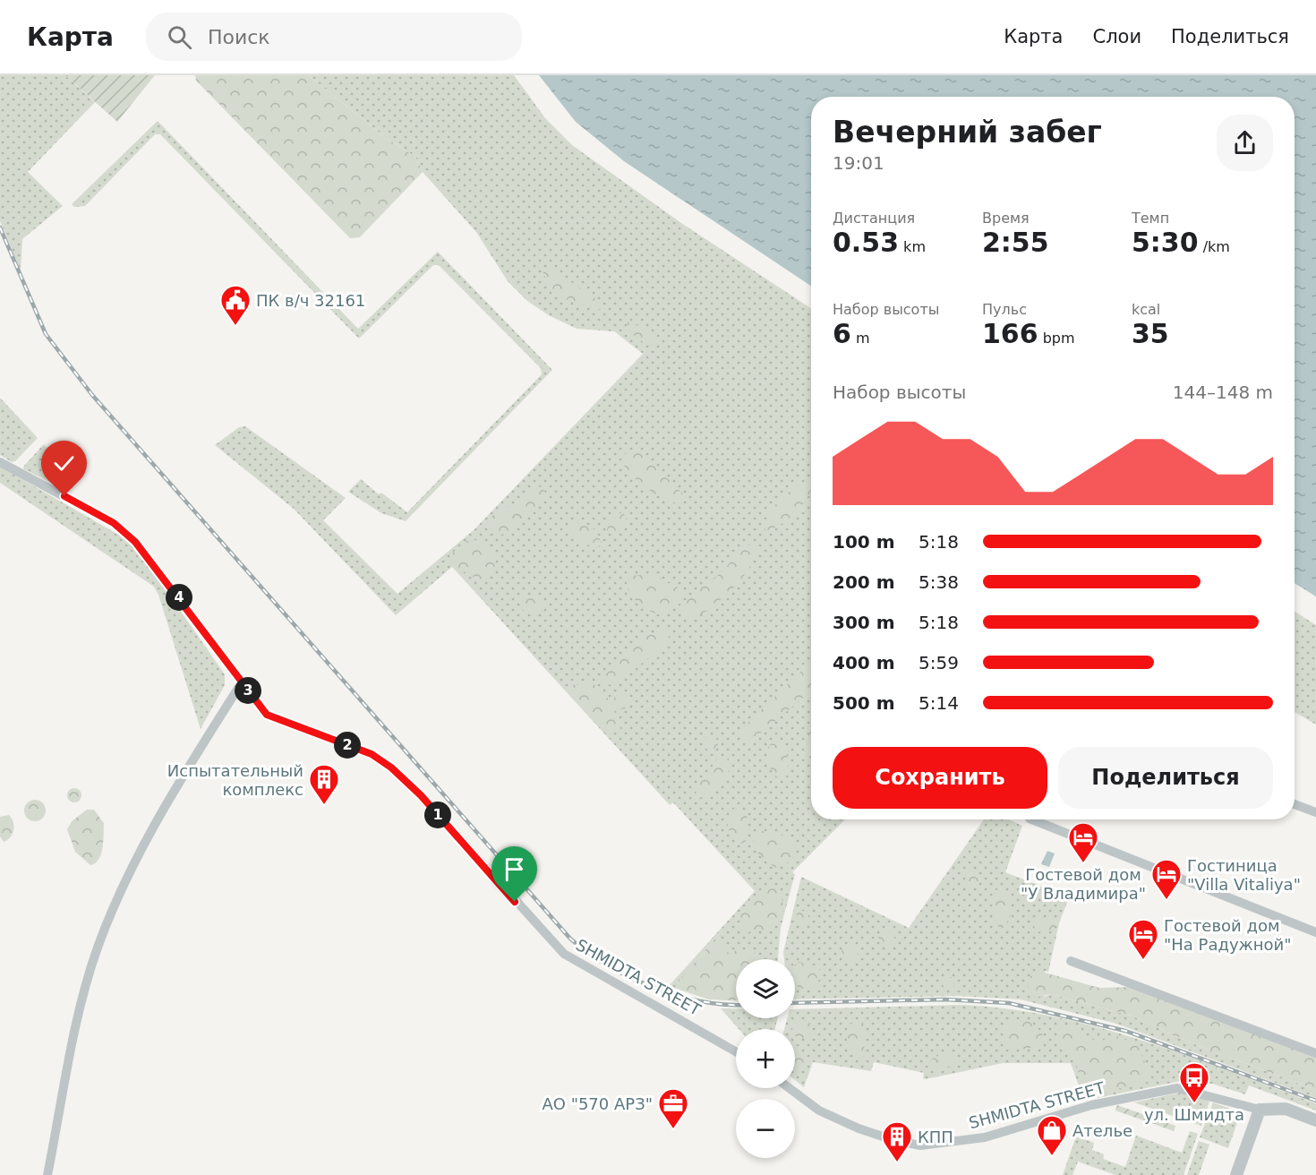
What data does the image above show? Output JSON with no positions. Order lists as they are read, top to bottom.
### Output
{
  "streets": {
    "street": ["SHMIDTA STREET"]
  },
  "places": {
    "public building": ["ПК в/ч 32161"],
    "building": ["Испытательный комплекс", "КПП"],
    "hotel": ["Гостевой дом \"У Владимира\"", "Гостиница \"Villa Vitaliya\"", "Гостевой дом \"На Радужной\""],
    "bus stop": ["ул. Шмидта"],
    "office": ["АО \"570 АРЗ\""],
    "shop": ["Ателье"]
  },
  "page": {
    "header": "Карта",
    "search": "Поиск",
    "nav": ["Карта", "Слои", "Поделиться"],
    "heading": ["Вечерний забег", "19:01"],
    "stats": [
      ["Дистанция", "0.53 km"],
      ["Время", "2:55"],
      ["Темп", "5:30 /km"],
      ["Набор высоты", "6 m"],
      ["Пульс", "166 bpm"],
      ["kcal", "35"]
    ],
    "chart": ["Набор высоты", "144–148 m"],
    "list": [
      {
        "name": "100 m",
        "note": "5:18"
      },
      {
        "name": "200 m",
        "note": "5:38"
      },
      {
        "name": "300 m",
        "note": "5:18"
      },
      {
        "name": "400 m",
        "note": "5:59"
      },
      {
        "name": "500 m",
        "note": "5:14"
      }
    ],
    "pins": [
      "4",
      "3",
      "2",
      "1"
    ],
    "buttons": ["Сохранить", "Поделиться"],
    "map_buttons": ["+", "−"]
  }
}
